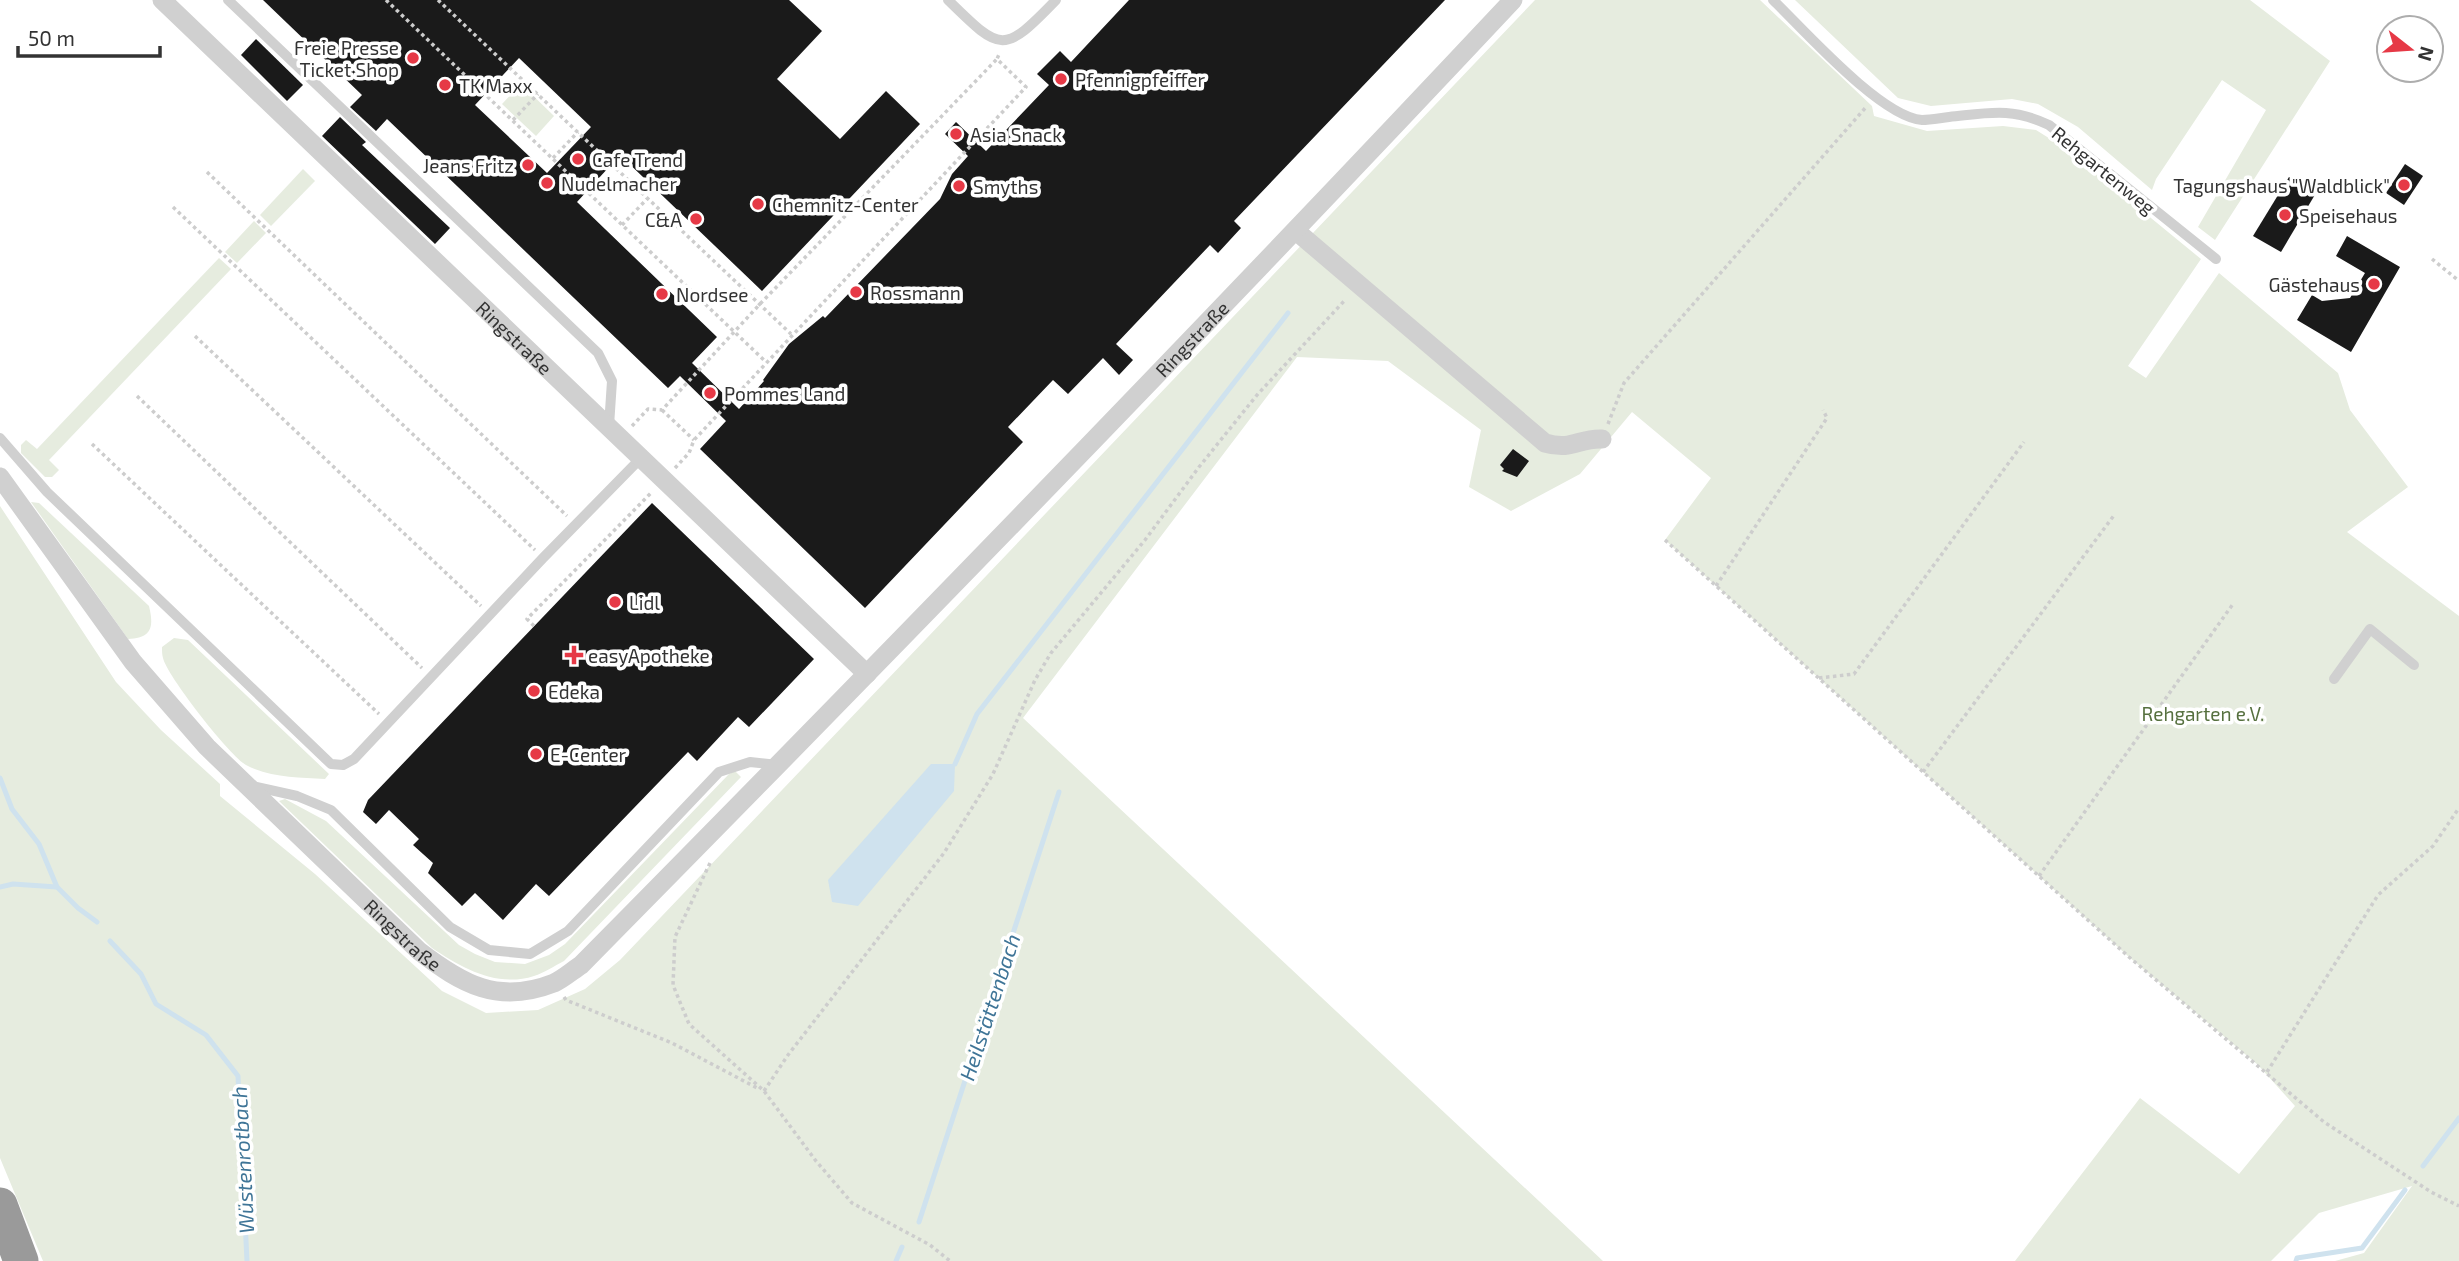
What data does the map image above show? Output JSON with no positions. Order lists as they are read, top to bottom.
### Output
{
  "streets": {
    "street": ["Ringstraße"],
    "lane": ["Rehgartenweg"]
  },
  "water": ["Heilstättenbach", "Wüstenrotbach"],
  "parks": ["Rehgarten e.V."],
  "places": {
    "other": [
      "Freie Presse Ticket Shop",
      "Pfennigpfeiffer",
      "TK Maxx",
      "Asia Snack",
      "Cafe Trend",
      "Jeans Fritz",
      "Nudelmacher",
      "Tagungshaus \"Waldblick\"",
      "Smyths",
      "Chemnitz-Center",
      "Speisehaus",
      "C&A",
      "Gästehaus",
      "Rossmann",
      "Nordsee",
      "Pommes Land",
      "Lidl",
      "Edeka",
      "E-Center"
    ],
    "health": ["easyApotheke"]
  },
  "scale_bar": "50 m",
  "north": "right"
}
